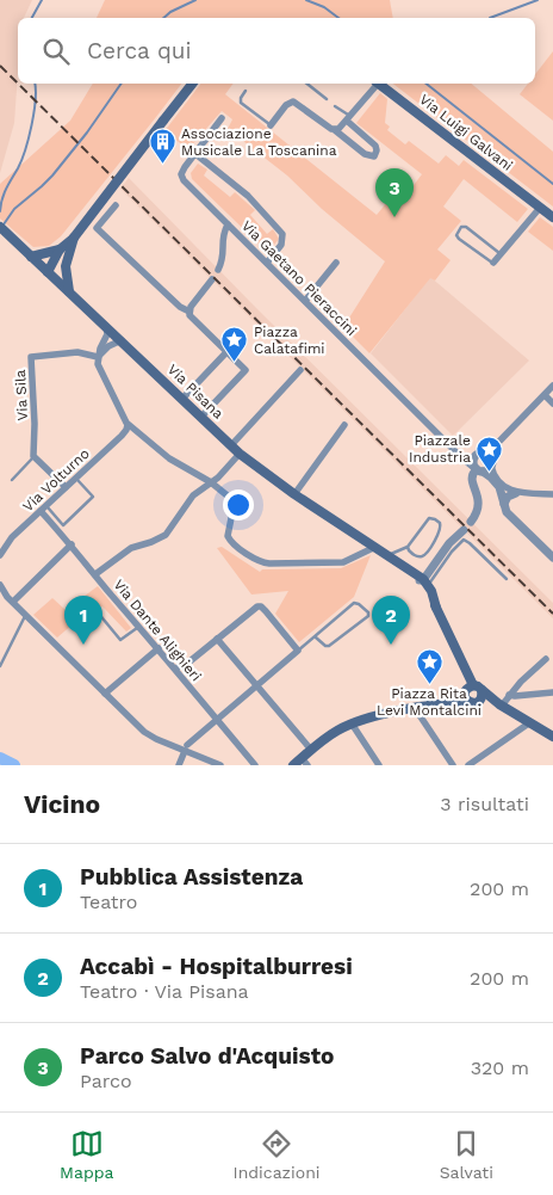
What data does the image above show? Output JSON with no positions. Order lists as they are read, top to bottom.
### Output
{
  "streets": {
    "main road": ["Via Luigi Galvani", "Via Pisana"],
    "street": [
      "Via Gaetano Pieraccini",
      "Via Sila",
      "Via Volturno",
      "Via Dante Alighieri"
    ]
  },
  "crossings": [
    ["Via Volturno", "Via Dante Alighieri"]
  ],
  "places": {
    "building": ["Associazione Musicale La Toscanina"],
    "place": ["Piazza Calatafimi", "Piazzale Industria", "Piazza Rita Levi Montalcini"]
  },
  "page": {
    "search": "Cerca qui",
    "pins": ["3", "1", "2"],
    "heading": ["Vicino", "3 risultati"],
    "list": [
      {
        "mark": "1",
        "name": "Pubblica Assistenza",
        "note": "Teatro",
        "value": "200 m"
      },
      {
        "mark": "2",
        "name": "Accabì - Hospitalburresi",
        "note": "Teatro · Via Pisana",
        "value": "200 m"
      },
      {
        "mark": "3",
        "name": "Parco Salvo d'Acquisto",
        "note": "Parco",
        "value": "320 m"
      }
    ],
    "nav": ["Mappa", "Indicazioni", "Salvati"]
  }
}
